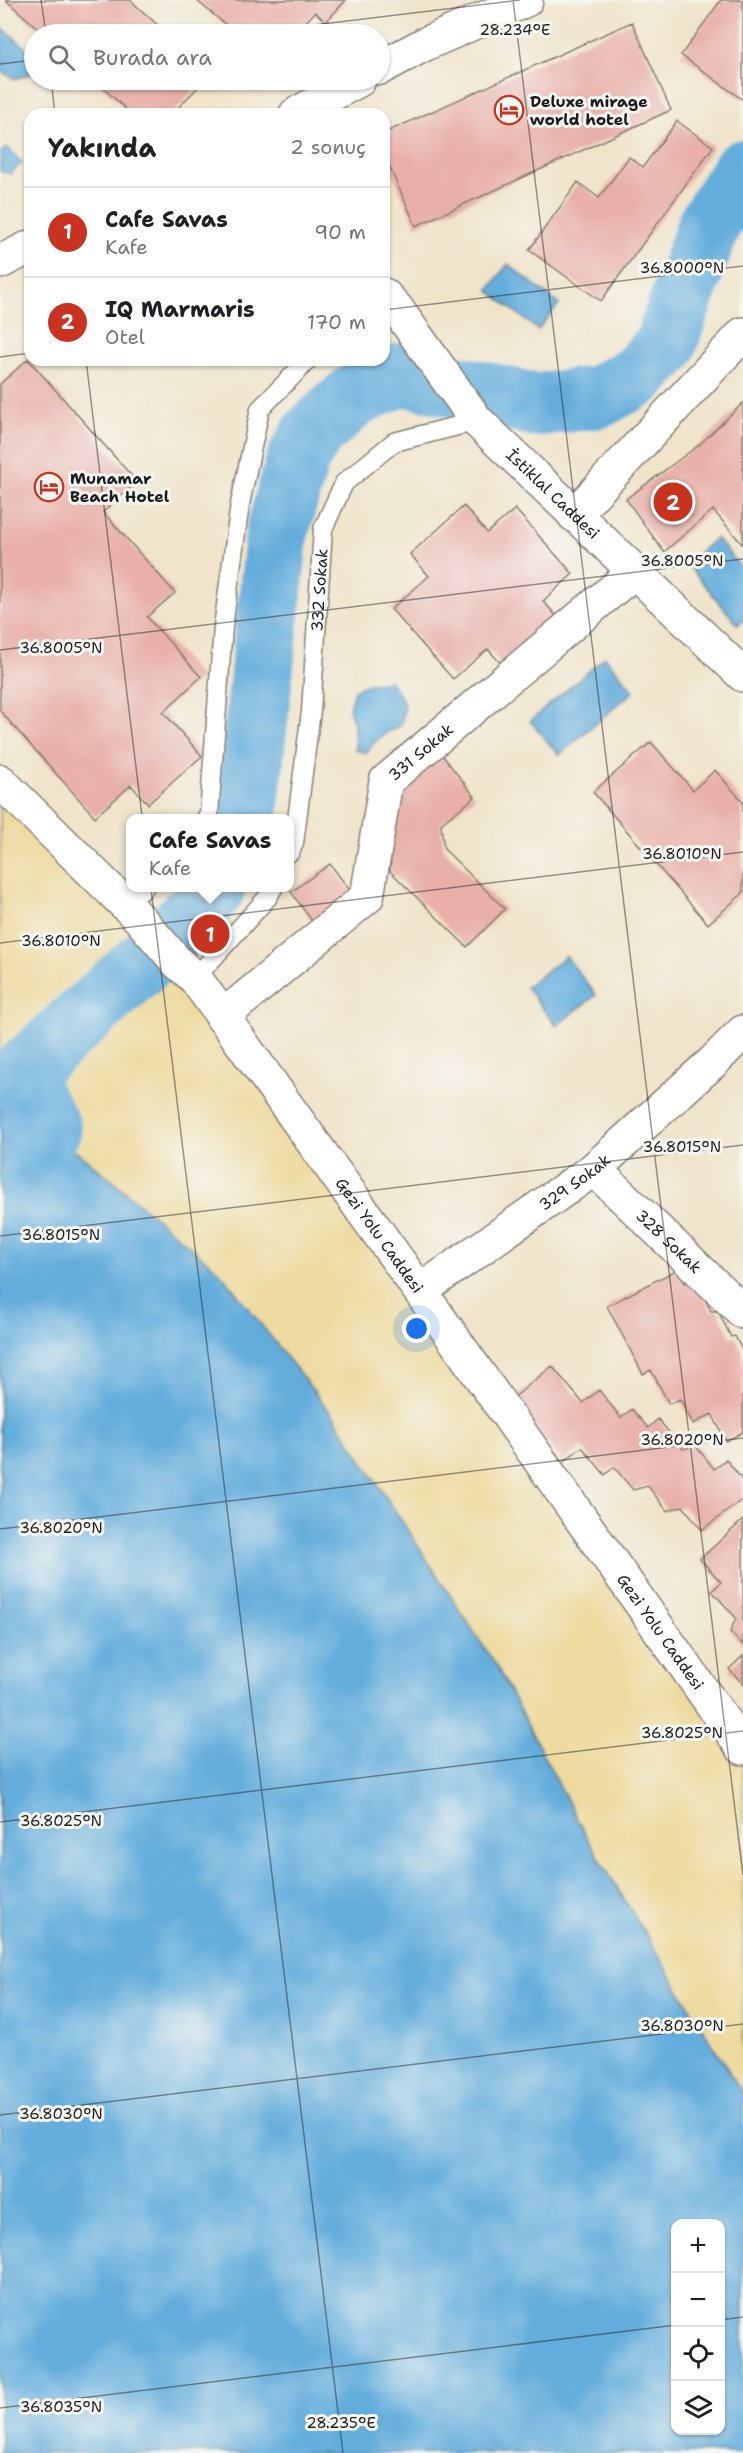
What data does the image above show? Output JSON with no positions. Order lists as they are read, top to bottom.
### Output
{
  "streets": {
    "street": [
      "İstiklal Caddesi",
      "331 Sokak",
      "329 Sokak",
      "Gezi Yolu Caddesi",
      "328 Sokak"
    ],
    "lane": ["332 Sokak"]
  },
  "crossings": [
    ["İstiklal Caddesi", "332 Sokak"],
    ["İstiklal Caddesi", "331 Sokak"],
    ["331 Sokak", "Gezi Yolu Caddesi"],
    ["329 Sokak", "Gezi Yolu Caddesi"],
    ["329 Sokak", "328 Sokak"]
  ],
  "places": {
    "hotel": ["Deluxe mirage world hotel", "Munamar Beach Hotel"]
  },
  "page": {
    "search": "Burada ara",
    "heading": ["Yakında", "2 sonuç"],
    "list": [
      {
        "mark": "1",
        "name": "Cafe Savas",
        "note": "Kafe",
        "value": "90 m"
      },
      {
        "mark": "2",
        "name": "IQ Marmaris",
        "note": "Otel",
        "value": "170 m"
      }
    ],
    "pins": ["2", "1"],
    "popup": ["Cafe Savas", "Kafe"],
    "map_buttons": ["+", "−"]
  },
  "coordinates": [
    "28.234°E",
    "36.8000°N",
    "36.8005°N",
    "36.8010°N",
    "36.8015°N",
    "36.8020°N",
    "36.8025°N",
    "36.8030°N",
    "36.8035°N",
    "28.235°E"
  ]
}
